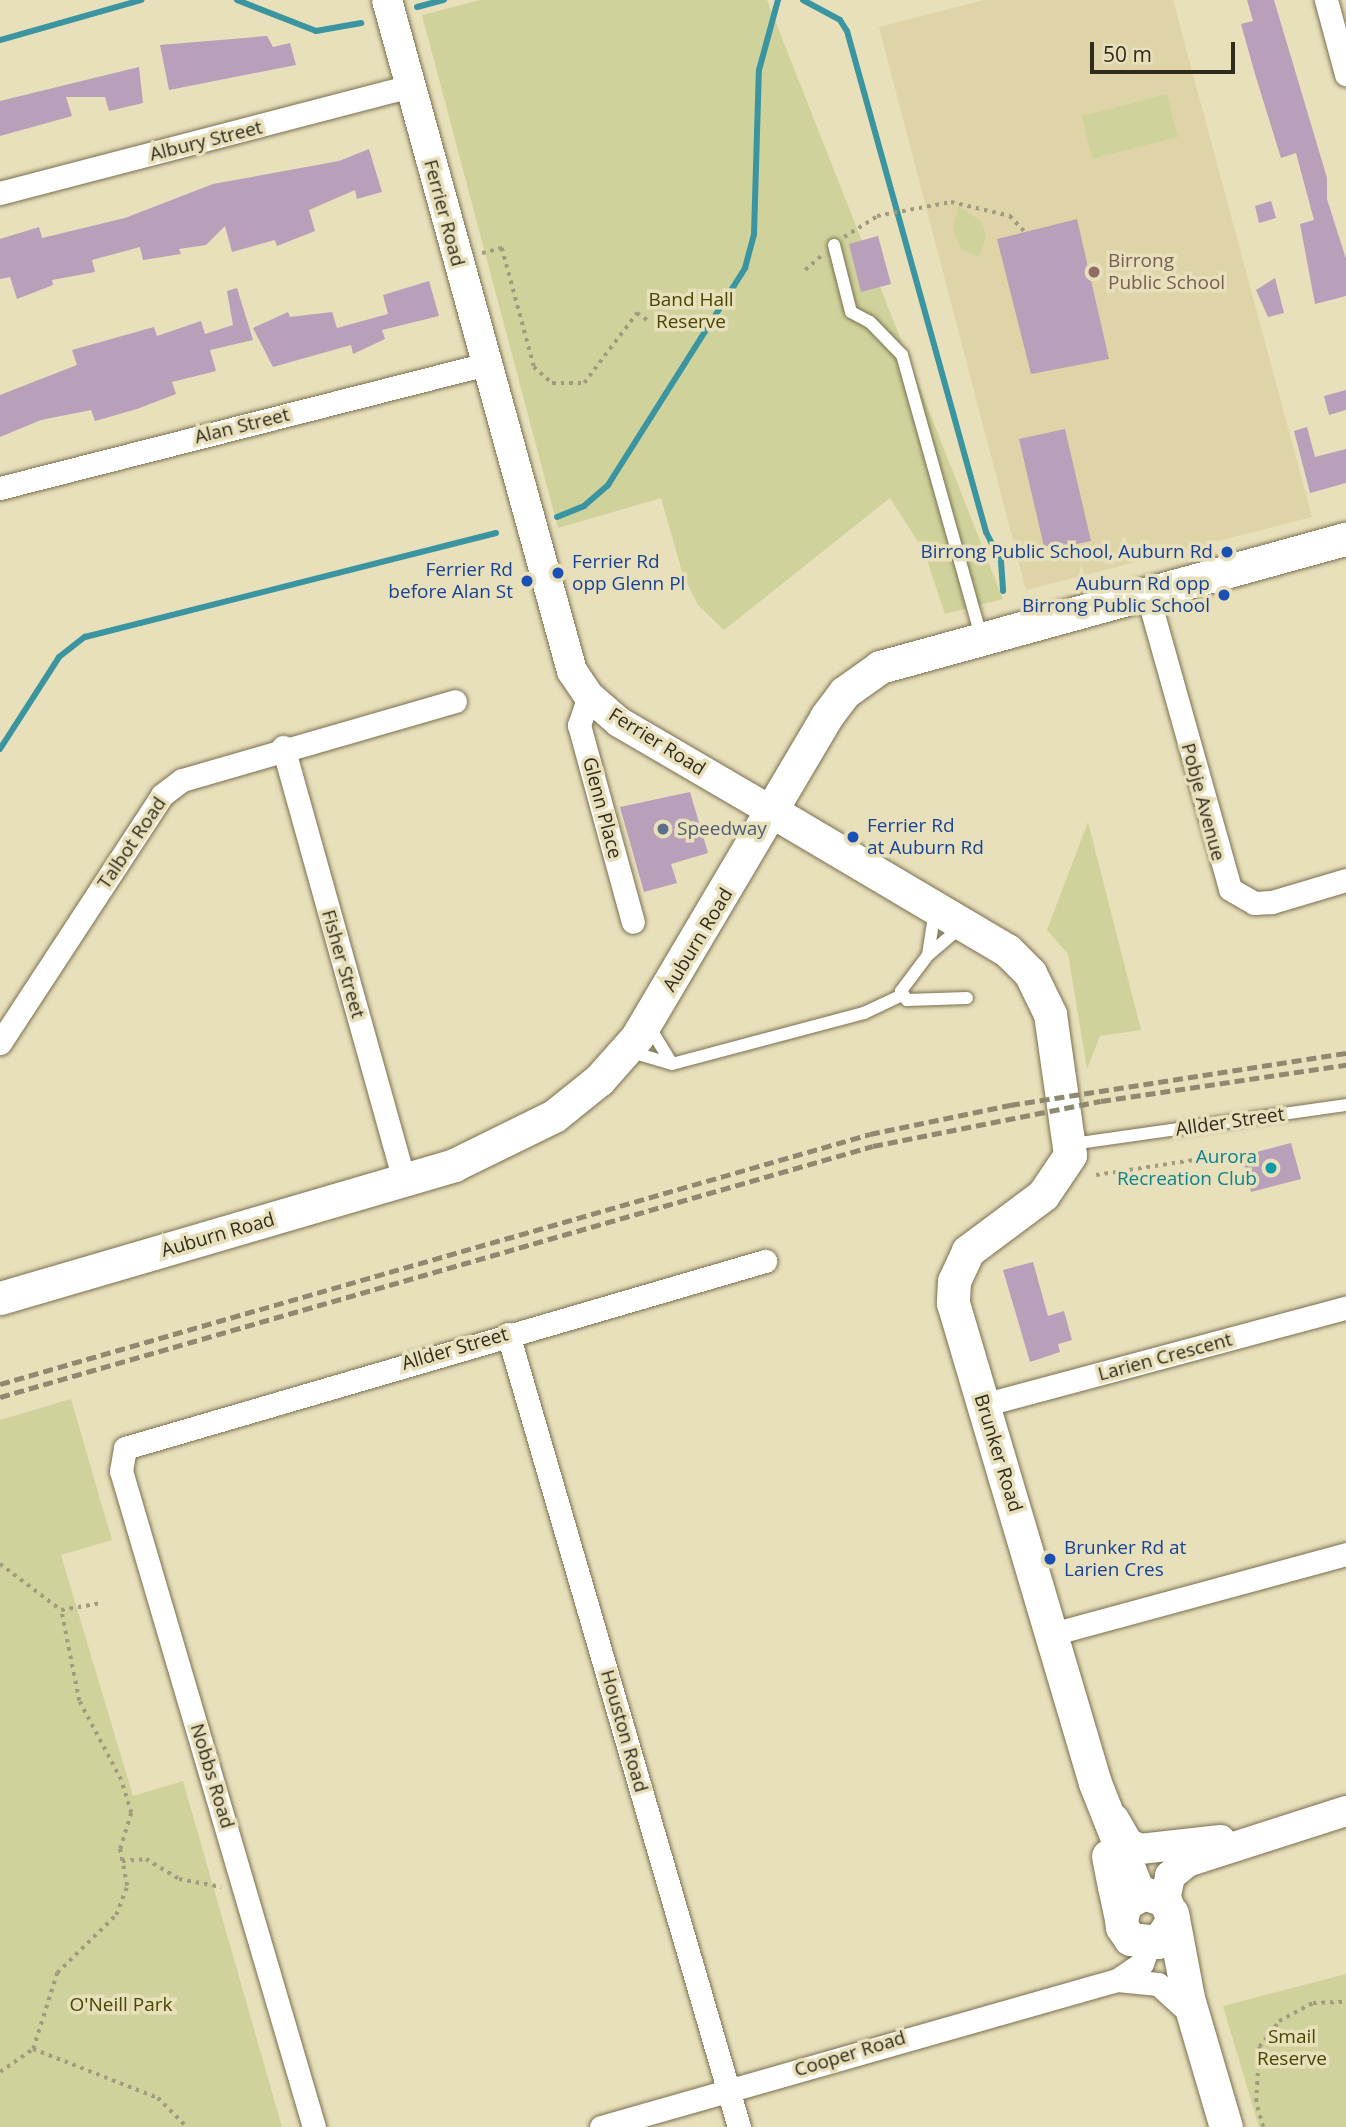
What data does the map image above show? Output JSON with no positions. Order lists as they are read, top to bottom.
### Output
{
  "streets": {
    "main road": ["Ferrier Road", "Auburn Road", "Brunker Road"],
    "street": [
      "Albury Street",
      "Alan Street",
      "Pobje Avenue",
      "Glenn Place",
      "Talbot Road",
      "Fisher Street",
      "Allder Street",
      "Larien Crescent",
      "Houston Road",
      "Nobbs Road",
      "Cooper Road"
    ]
  },
  "crossings": [
    ["Albury Street", "Ferrier Road"],
    ["Ferrier Road", "Alan Street"],
    ["Ferrier Road", "Glenn Place"],
    ["Ferrier Road", "Auburn Road"],
    ["Ferrier Road", "Allder Street"],
    ["Ferrier Road", "Brunker Road"],
    ["Pobje Avenue", "Auburn Road"],
    ["Talbot Road", "Fisher Street"],
    ["Auburn Road", "Fisher Street"],
    ["Allder Street", "Brunker Road"],
    ["Allder Street", "Houston Road"],
    ["Allder Street", "Nobbs Road"],
    ["Larien Crescent", "Brunker Road"],
    ["Brunker Road", "Cooper Road"],
    ["Houston Road", "Cooper Road"]
  ],
  "parks": ["Band Hall Reserve", "O'Neill Park", "Smail Reserve"],
  "places": [
    "Birrong Public School",
    "Birrong Public School, Auburn Rd",
    "Ferrier Rd opp Glenn Pl",
    "Ferrier Rd before Alan St",
    "Auburn Rd opp Birrong Public School",
    "Speedway",
    "Ferrier Rd at Auburn Rd",
    "Aurora Recreation Club",
    "Brunker Rd at Larien Cres"
  ],
  "scale_bar": "50 m"
}
